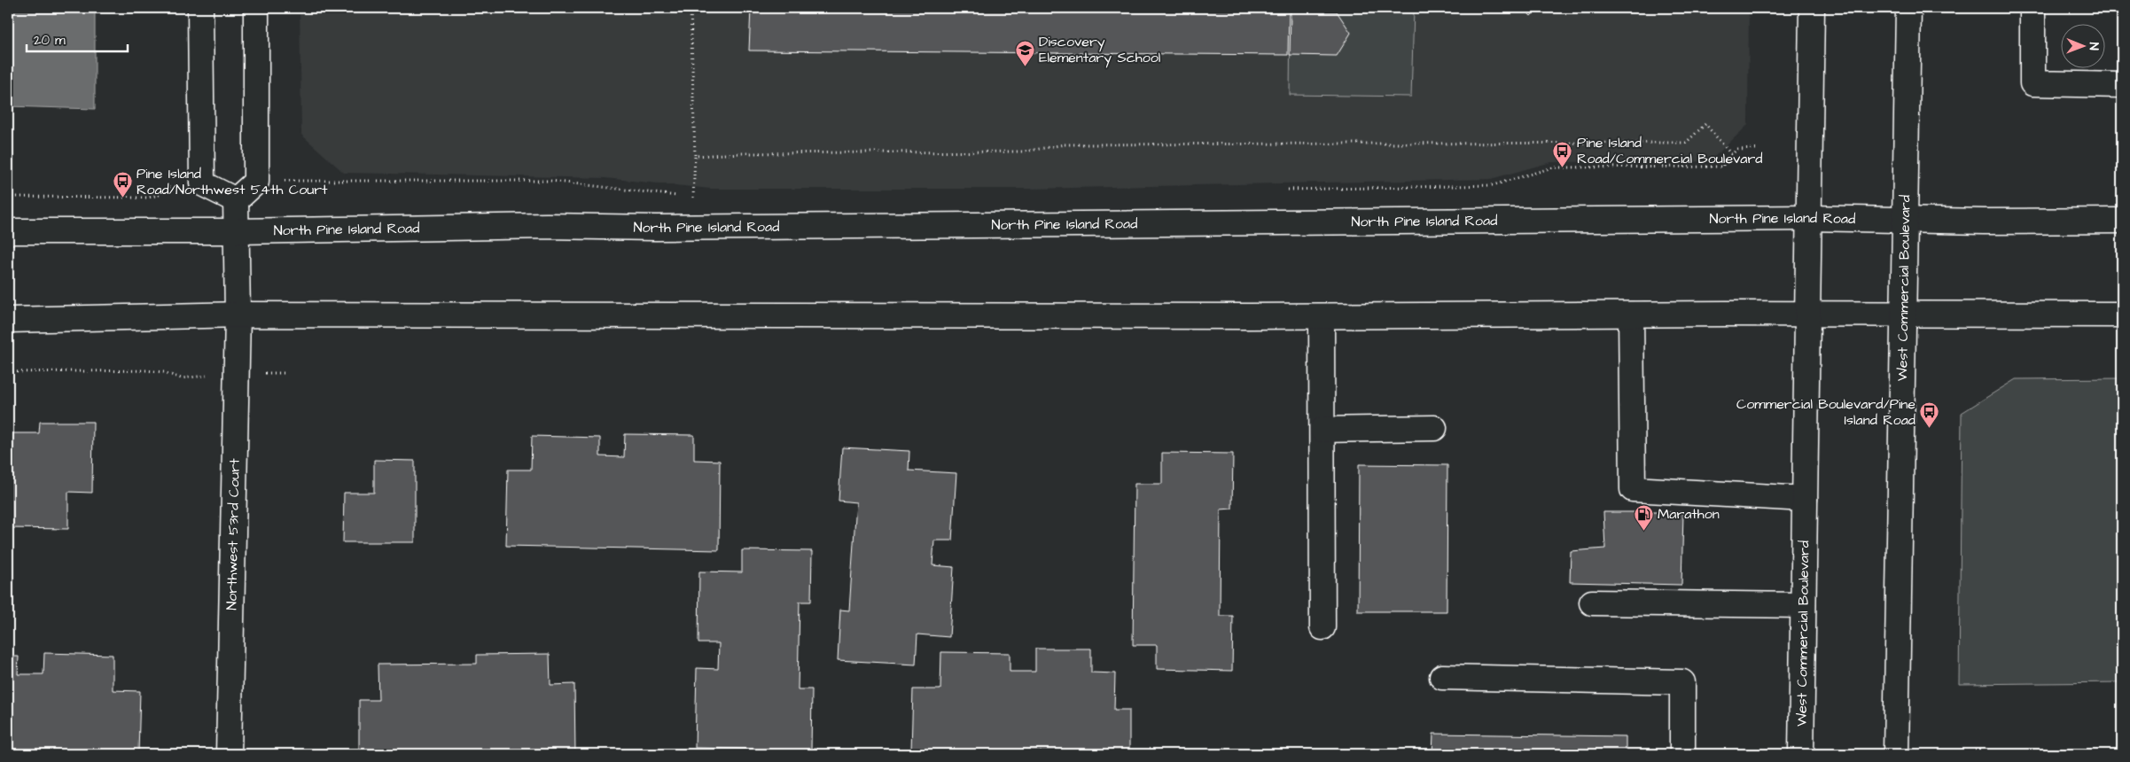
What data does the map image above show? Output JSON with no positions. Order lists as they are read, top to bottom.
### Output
{
  "streets": {
    "main road": ["North Pine Island Road", "West Commercial Boulevard", "Northwest 53rd Court"]
  },
  "crossings": [
    ["North Pine Island Road", "West Commercial Boulevard"],
    ["North Pine Island Road", "Northwest 53rd Court"]
  ],
  "places": {
    "school or university": ["Discovery Elementary School"],
    "bus stop": ["Pine Island Road/Commercial Boulevard", "Pine Island Road/Northwest 54th Court", "Commercial Boulevard/Pine Island Road"],
    "fuel station": ["Marathon"]
  },
  "scale_bar": "20 m",
  "north": "right"
}
